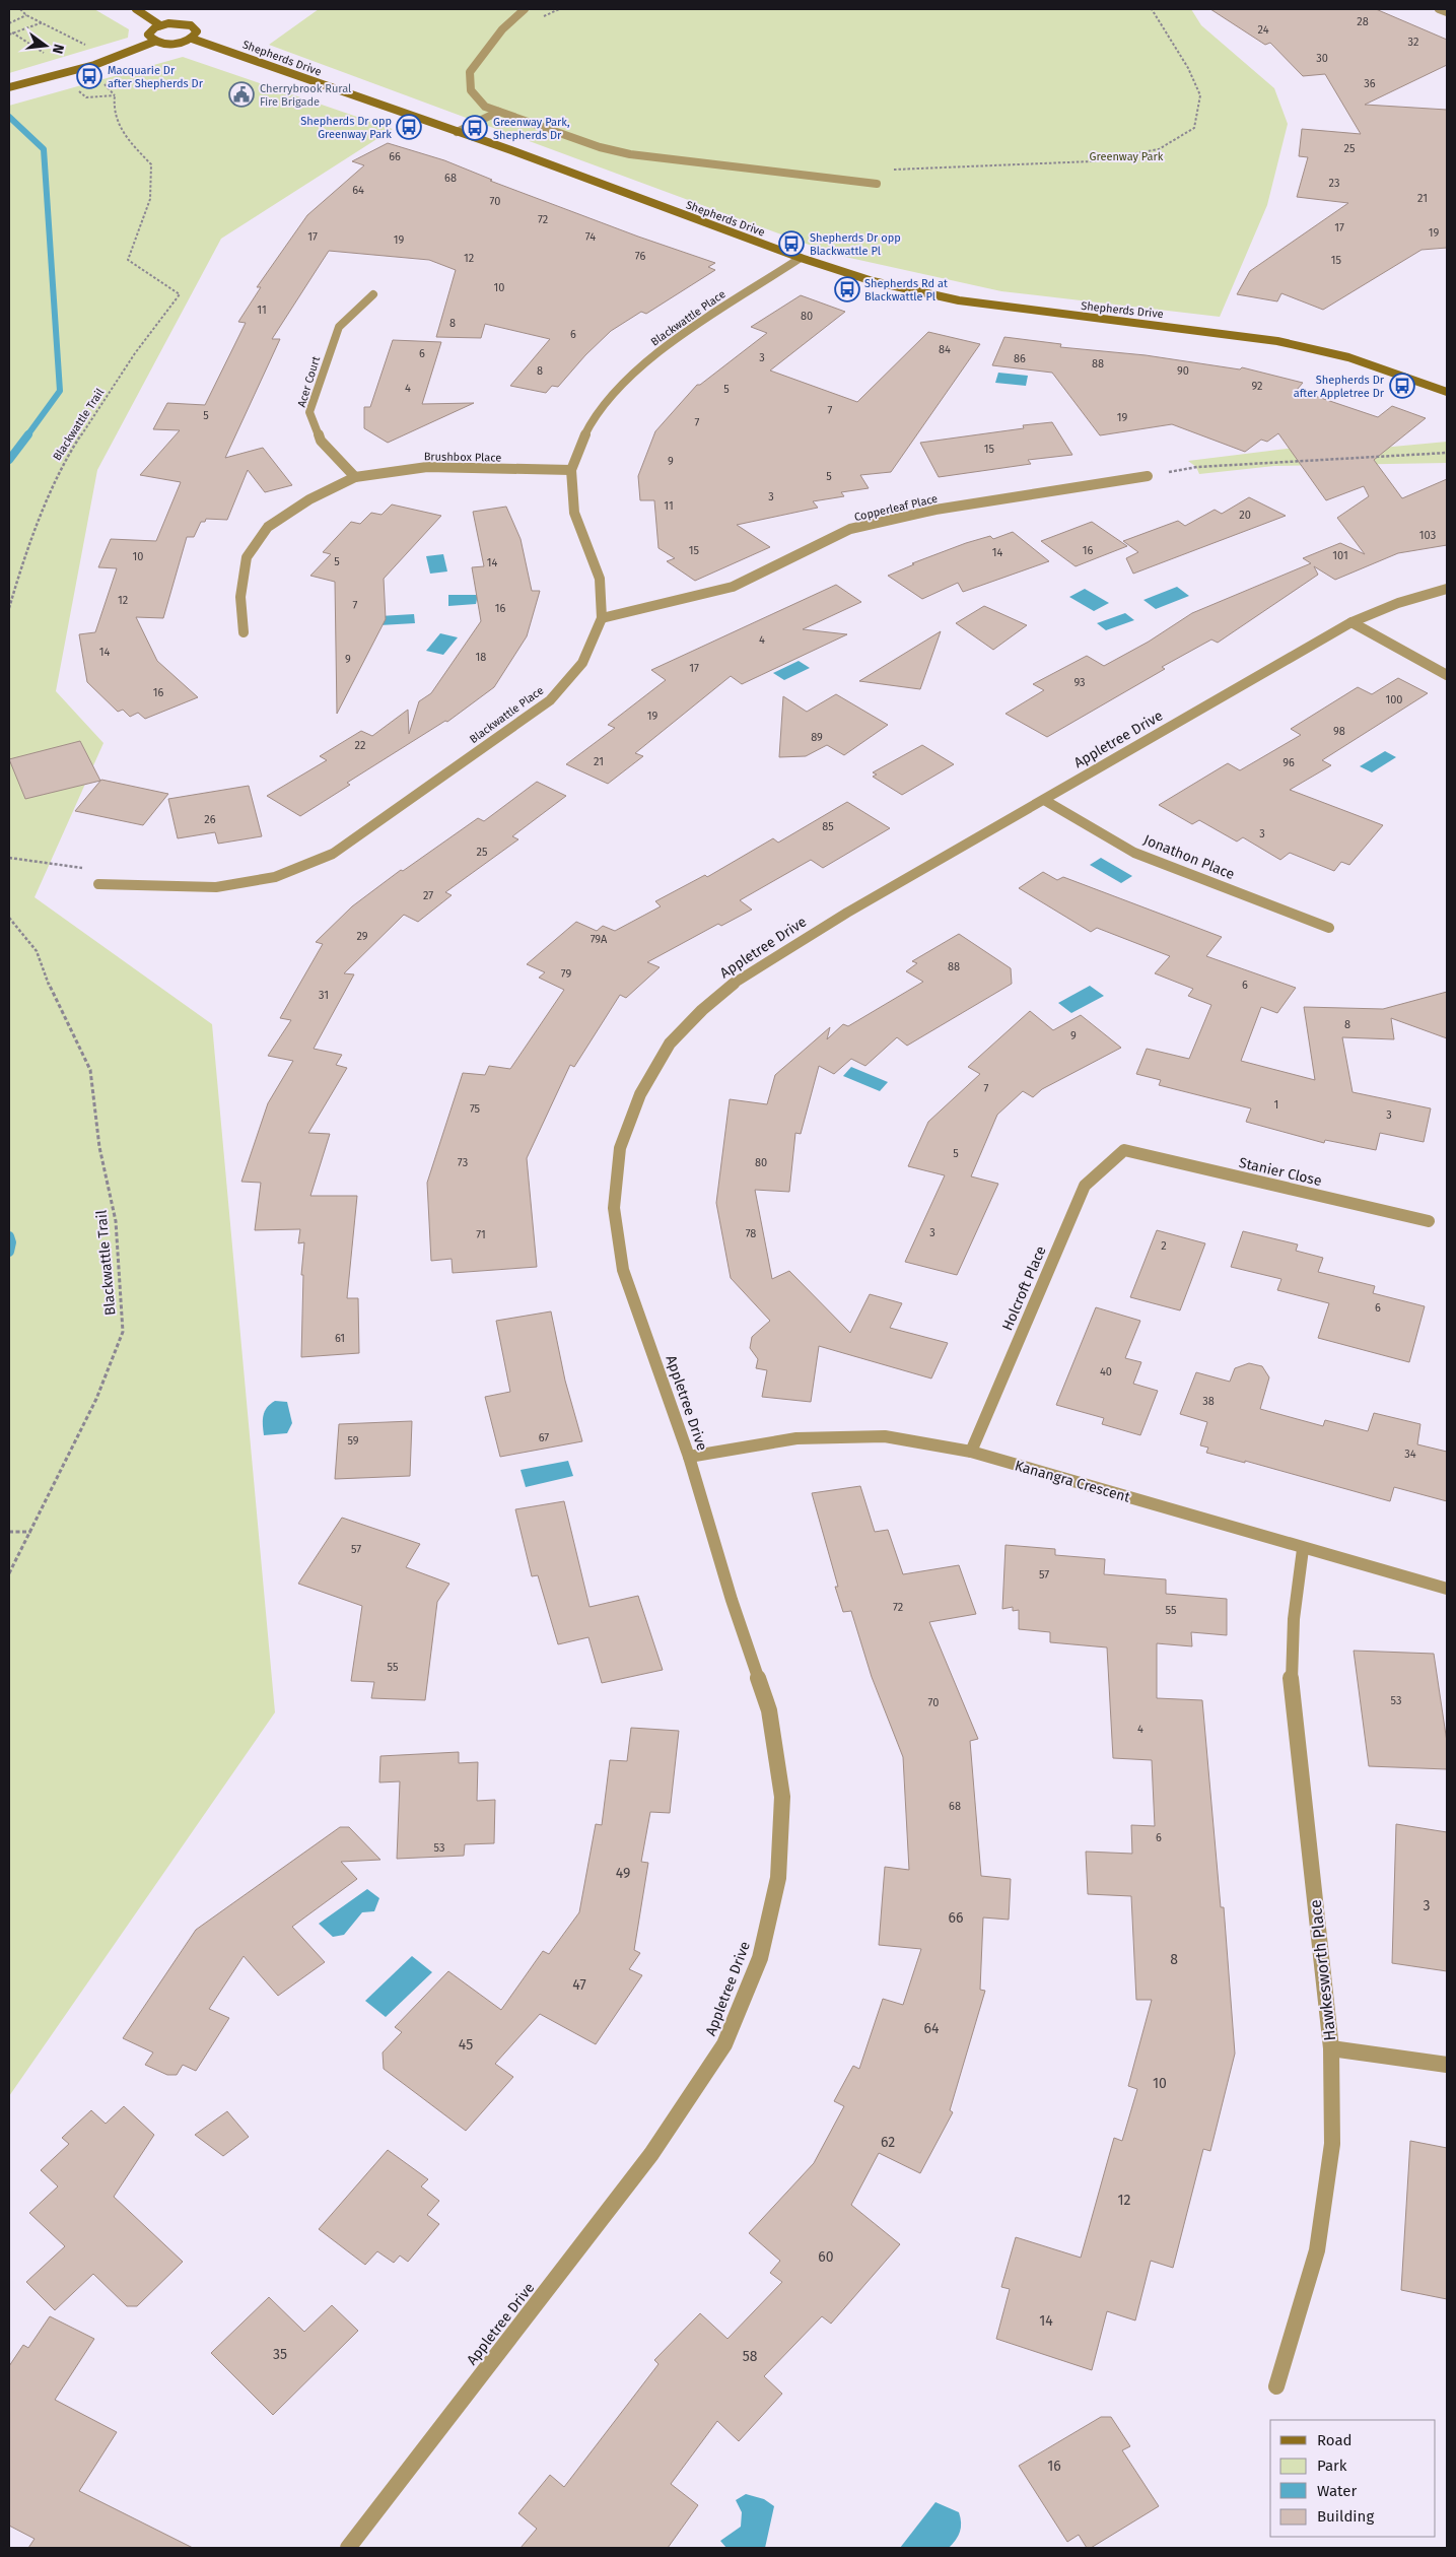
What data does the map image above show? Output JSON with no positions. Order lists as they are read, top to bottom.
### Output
{
  "streets": {
    "main road": ["Shepherds Drive"],
    "street": [
      "Blackwattle Place",
      "Acer Court",
      "Brushbox Place",
      "Copperleaf Place",
      "Appletree Drive",
      "Jonathon Place",
      "Stanier Close",
      "Holcroft Place",
      "Kanangra Crescent",
      "Hawkesworth Place"
    ],
    "path": ["Blackwattle Trail"]
  },
  "crossings": [
    ["Shepherds Drive", "Blackwattle Place"],
    ["Blackwattle Place", "Brushbox Place"],
    ["Blackwattle Place", "Copperleaf Place"],
    ["Acer Court", "Brushbox Place"],
    ["Appletree Drive", "Jonathon Place"],
    ["Appletree Drive", "Kanangra Crescent"],
    ["Stanier Close", "Holcroft Place"],
    ["Holcroft Place", "Kanangra Crescent"],
    ["Kanangra Crescent", "Hawkesworth Place"]
  ],
  "parks": ["Greenway Park"],
  "places": {
    "bus stop": [
      "Macquarie Dr after Shepherds Dr",
      "Shepherds Dr opp Greenway Park",
      "Greenway Park, Shepherds Dr",
      "Shepherds Dr opp Blackwattle Pl",
      "Shepherds Rd at Blackwattle Pl",
      "Shepherds Dr after Appletree Dr"
    ],
    "public building": ["Cherrybrook Rural Fire Brigade"]
  },
  "house_numbers": [
    "28",
    "24",
    "32",
    "30",
    "36",
    "25",
    "66",
    "68",
    "23",
    "64",
    "21",
    "70",
    "72",
    "17",
    "19",
    "17",
    "74",
    "19",
    "76",
    "12",
    "15",
    "10",
    "11",
    "80",
    "8",
    "6",
    "84",
    "6",
    "3",
    "86",
    "88",
    "8",
    "90",
    "92",
    "4",
    "5",
    "7",
    "5",
    "19",
    "7",
    "15",
    "9",
    "5",
    "3",
    "11",
    "20",
    "103",
    "15",
    "16",
    "14",
    "101",
    "10",
    "5",
    "14",
    "12",
    "7",
    "16",
    "4",
    "14",
    "18",
    "9",
    "17",
    "93",
    "16",
    "100",
    "19",
    "98",
    "89",
    "22",
    "21",
    "96",
    "26",
    "85",
    "3",
    "25",
    "27",
    "29",
    "79A",
    "88",
    "79",
    "6",
    "31",
    "8",
    "9",
    "7",
    "1",
    "75",
    "3",
    "5",
    "73",
    "80",
    "3",
    "78",
    "71",
    "2",
    "6",
    "61",
    "40",
    "38",
    "67",
    "59",
    "34",
    "57",
    "57",
    "72",
    "55",
    "55",
    "53",
    "70",
    "4",
    "68",
    "6",
    "53",
    "49",
    "3",
    "66",
    "8",
    "47",
    "64",
    "45",
    "10",
    "62",
    "12",
    "60",
    "14",
    "35",
    "58",
    "16"
  ],
  "legend": [
    "Road",
    "Park",
    "Water",
    "Building"
  ],
  "north": "right"
}
